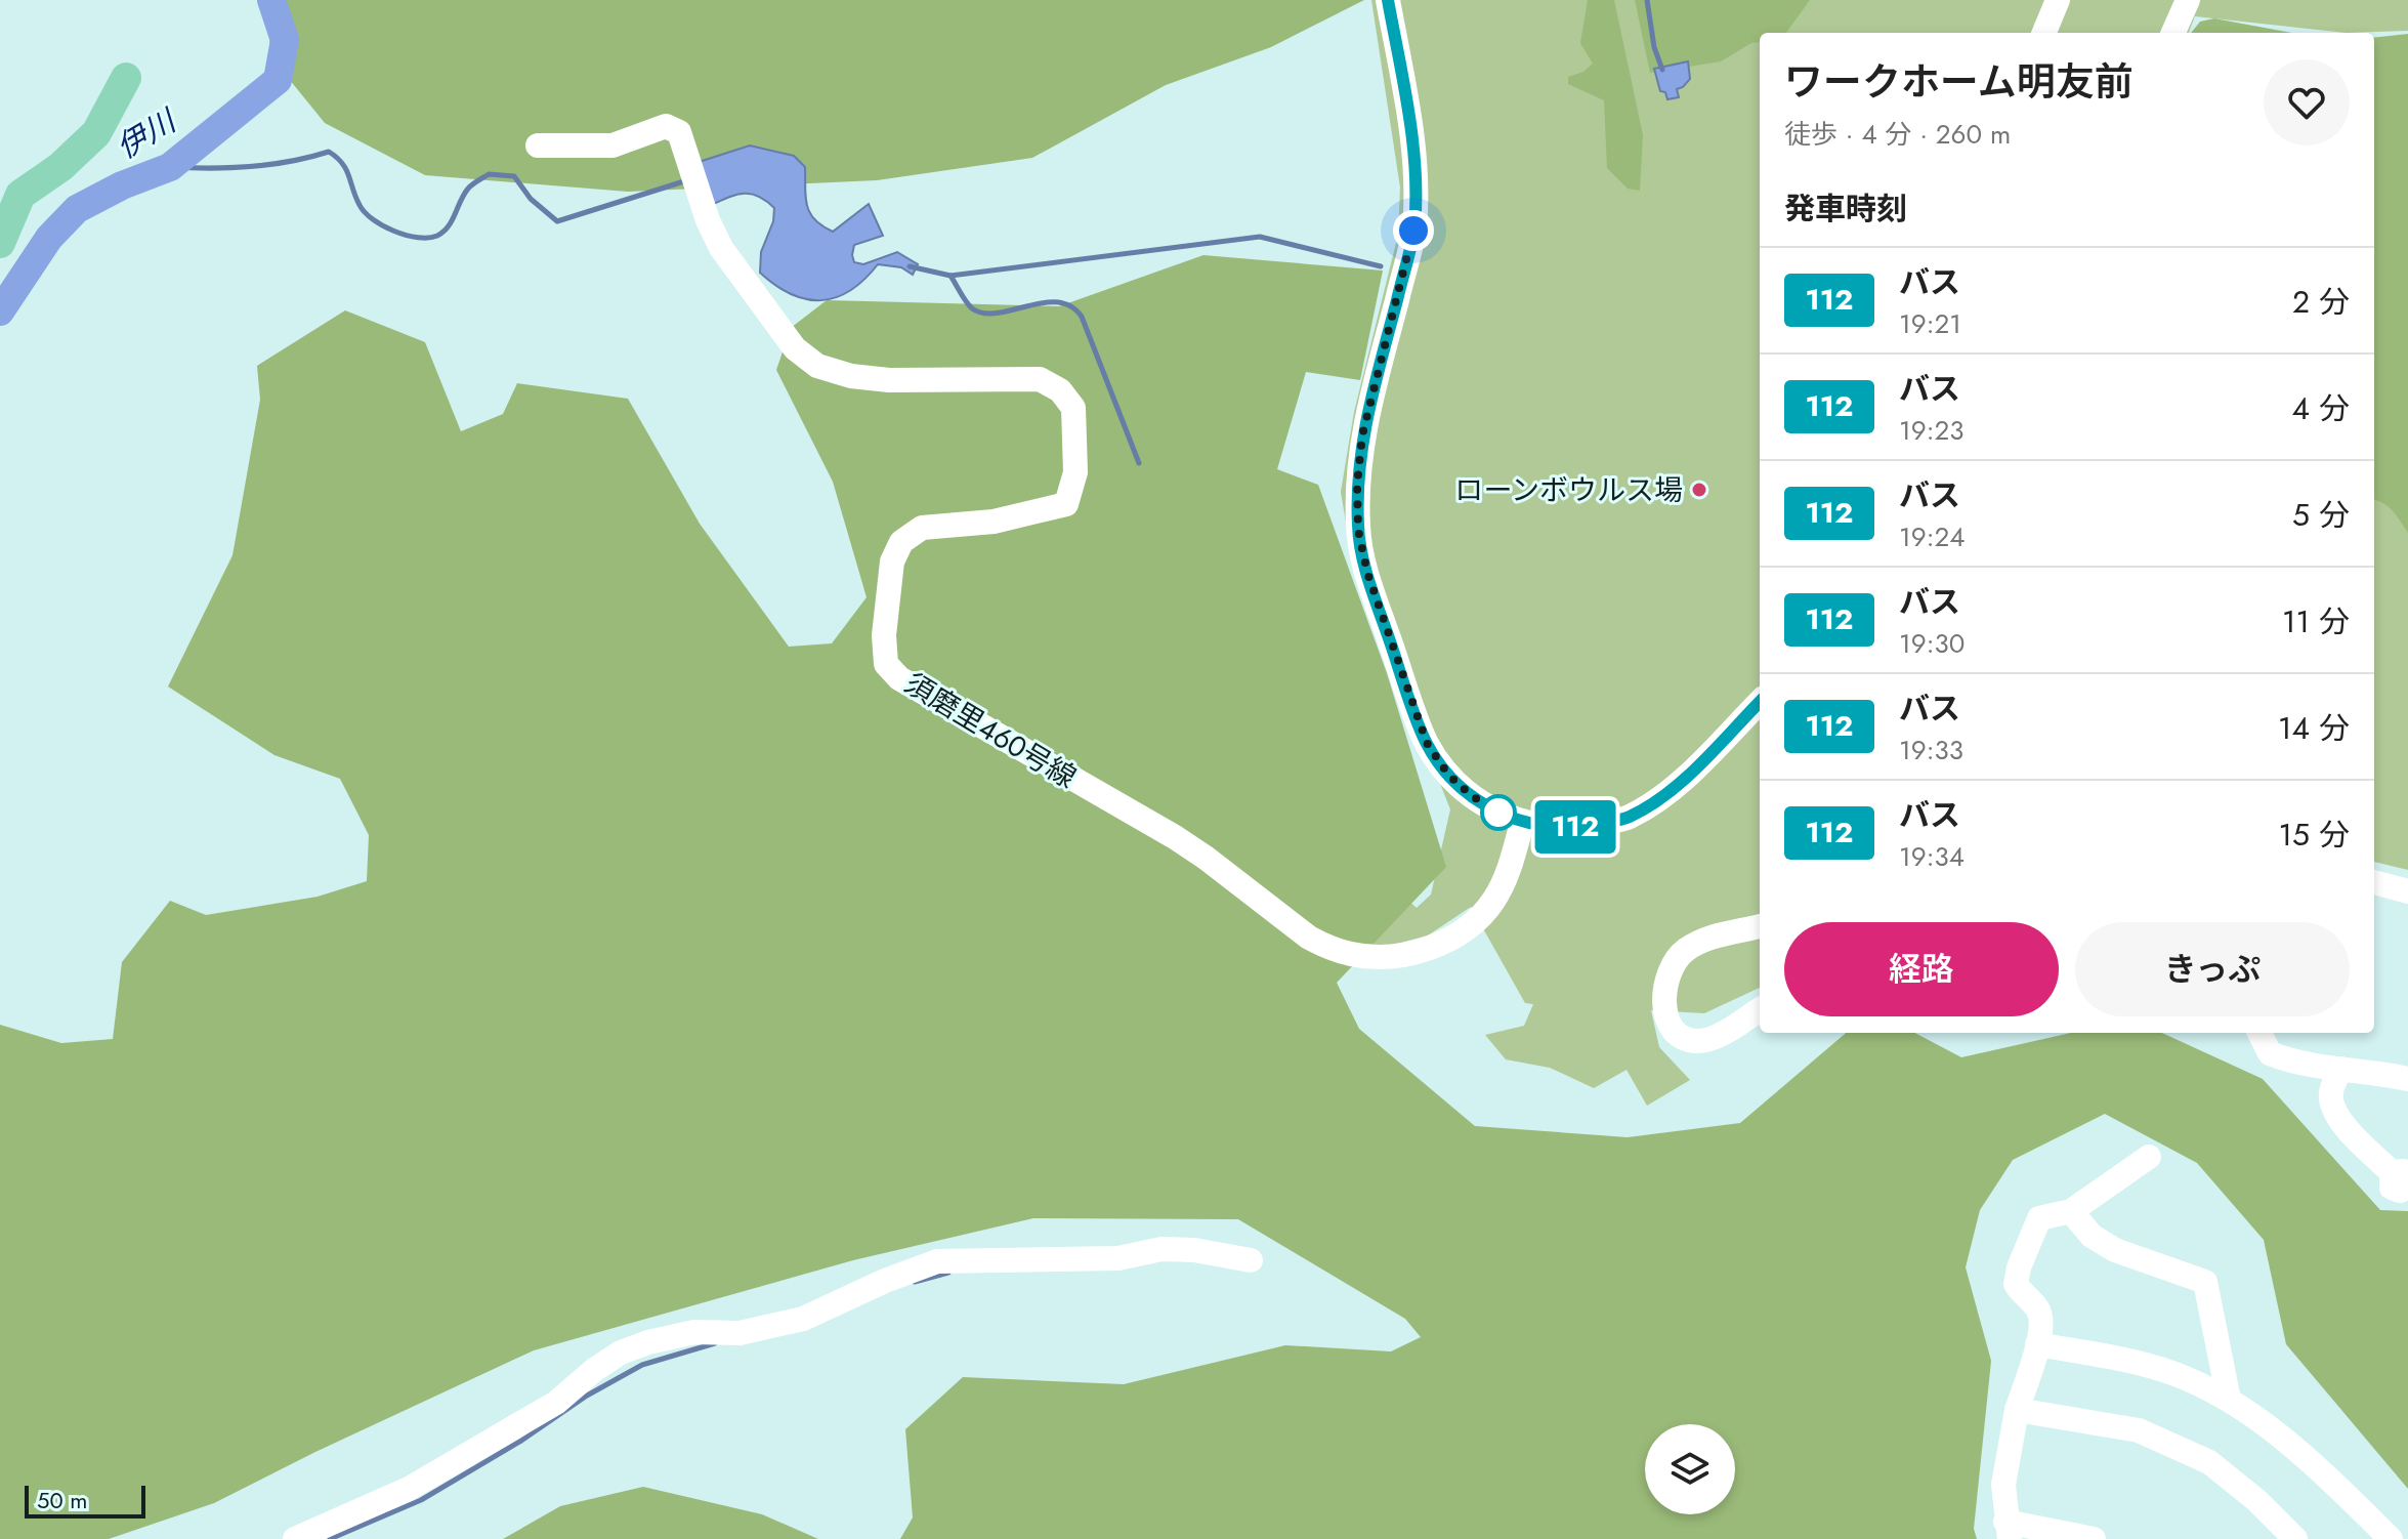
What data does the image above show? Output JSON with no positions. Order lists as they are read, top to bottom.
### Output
{
  "streets": {
    "street": ["須磨里４６０号線"]
  },
  "water": ["伊川"],
  "places": ["ローンボウルス場"],
  "lines": ["bus line 112"],
  "scale_bar": "50 m",
  "page": {
    "on_map": "112",
    "heading": [
      ["ワークホーム明友前", "徒歩 · 4 分 · 260 m"],
      "発車時刻"
    ],
    "list": [
      {
        "mark": "112",
        "name": "バス",
        "note": "19:21",
        "value": "2 分"
      },
      {
        "mark": "112",
        "name": "バス",
        "note": "19:23",
        "value": "4 分"
      },
      {
        "mark": "112",
        "name": "バス",
        "note": "19:24",
        "value": "5 分"
      },
      {
        "mark": "112",
        "name": "バス",
        "note": "19:30",
        "value": "11 分"
      },
      {
        "mark": "112",
        "name": "バス",
        "note": "19:33",
        "value": "14 分"
      },
      {
        "mark": "112",
        "name": "バス",
        "note": "19:34",
        "value": "15 分"
      }
    ],
    "buttons": ["経路", "きっぷ"],
    "scale": "50 m"
  }
}
